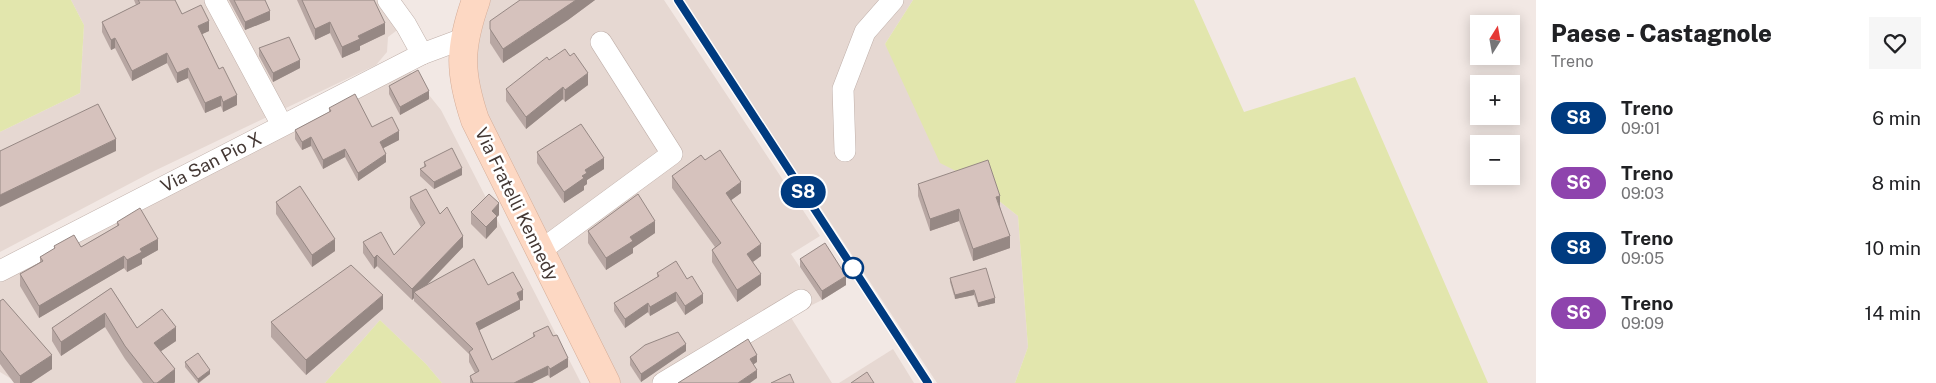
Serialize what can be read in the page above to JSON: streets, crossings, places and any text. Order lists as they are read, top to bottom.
{
  "streets": {
    "street": ["Via San Pio X", "Via Fratelli Kennedy"]
  },
  "crossings": [
    ["Via San Pio X", "Via Fratelli Kennedy"]
  ],
  "north": "top",
  "page": {
    "on_map": "S8",
    "heading": ["Paese - Castagnole", "Treno"],
    "map_buttons": ["+", "−"],
    "list": [
      {
        "mark": "S8",
        "name": "Treno",
        "note": "09:01",
        "value": "6 min"
      },
      {
        "mark": "S6",
        "name": "Treno",
        "note": "09:03",
        "value": "8 min"
      },
      {
        "mark": "S8",
        "name": "Treno",
        "note": "09:05",
        "value": "10 min"
      },
      {
        "mark": "S6",
        "name": "Treno",
        "note": "09:09",
        "value": "14 min"
      }
    ]
  }
}
